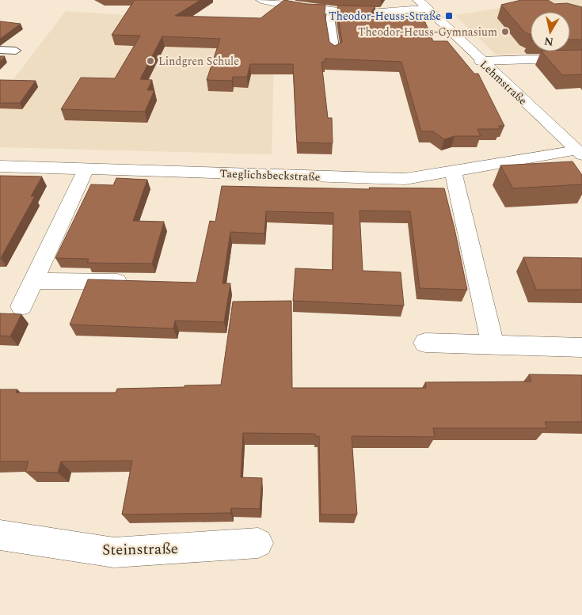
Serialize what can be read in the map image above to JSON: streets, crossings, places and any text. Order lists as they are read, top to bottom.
{
  "streets": {
    "street": ["Lehmstraße", "Taeglichsbeckstraße", "Steinstraße"]
  },
  "crossings": [
    ["Lehmstraße", "Taeglichsbeckstraße"]
  ],
  "places": {
    "transit": ["Theodor-Heuss-Straße"],
    "other": ["Theodor-Heuss-Gymnasium", "Lindgren Schule"]
  },
  "north": "bottom"
}
